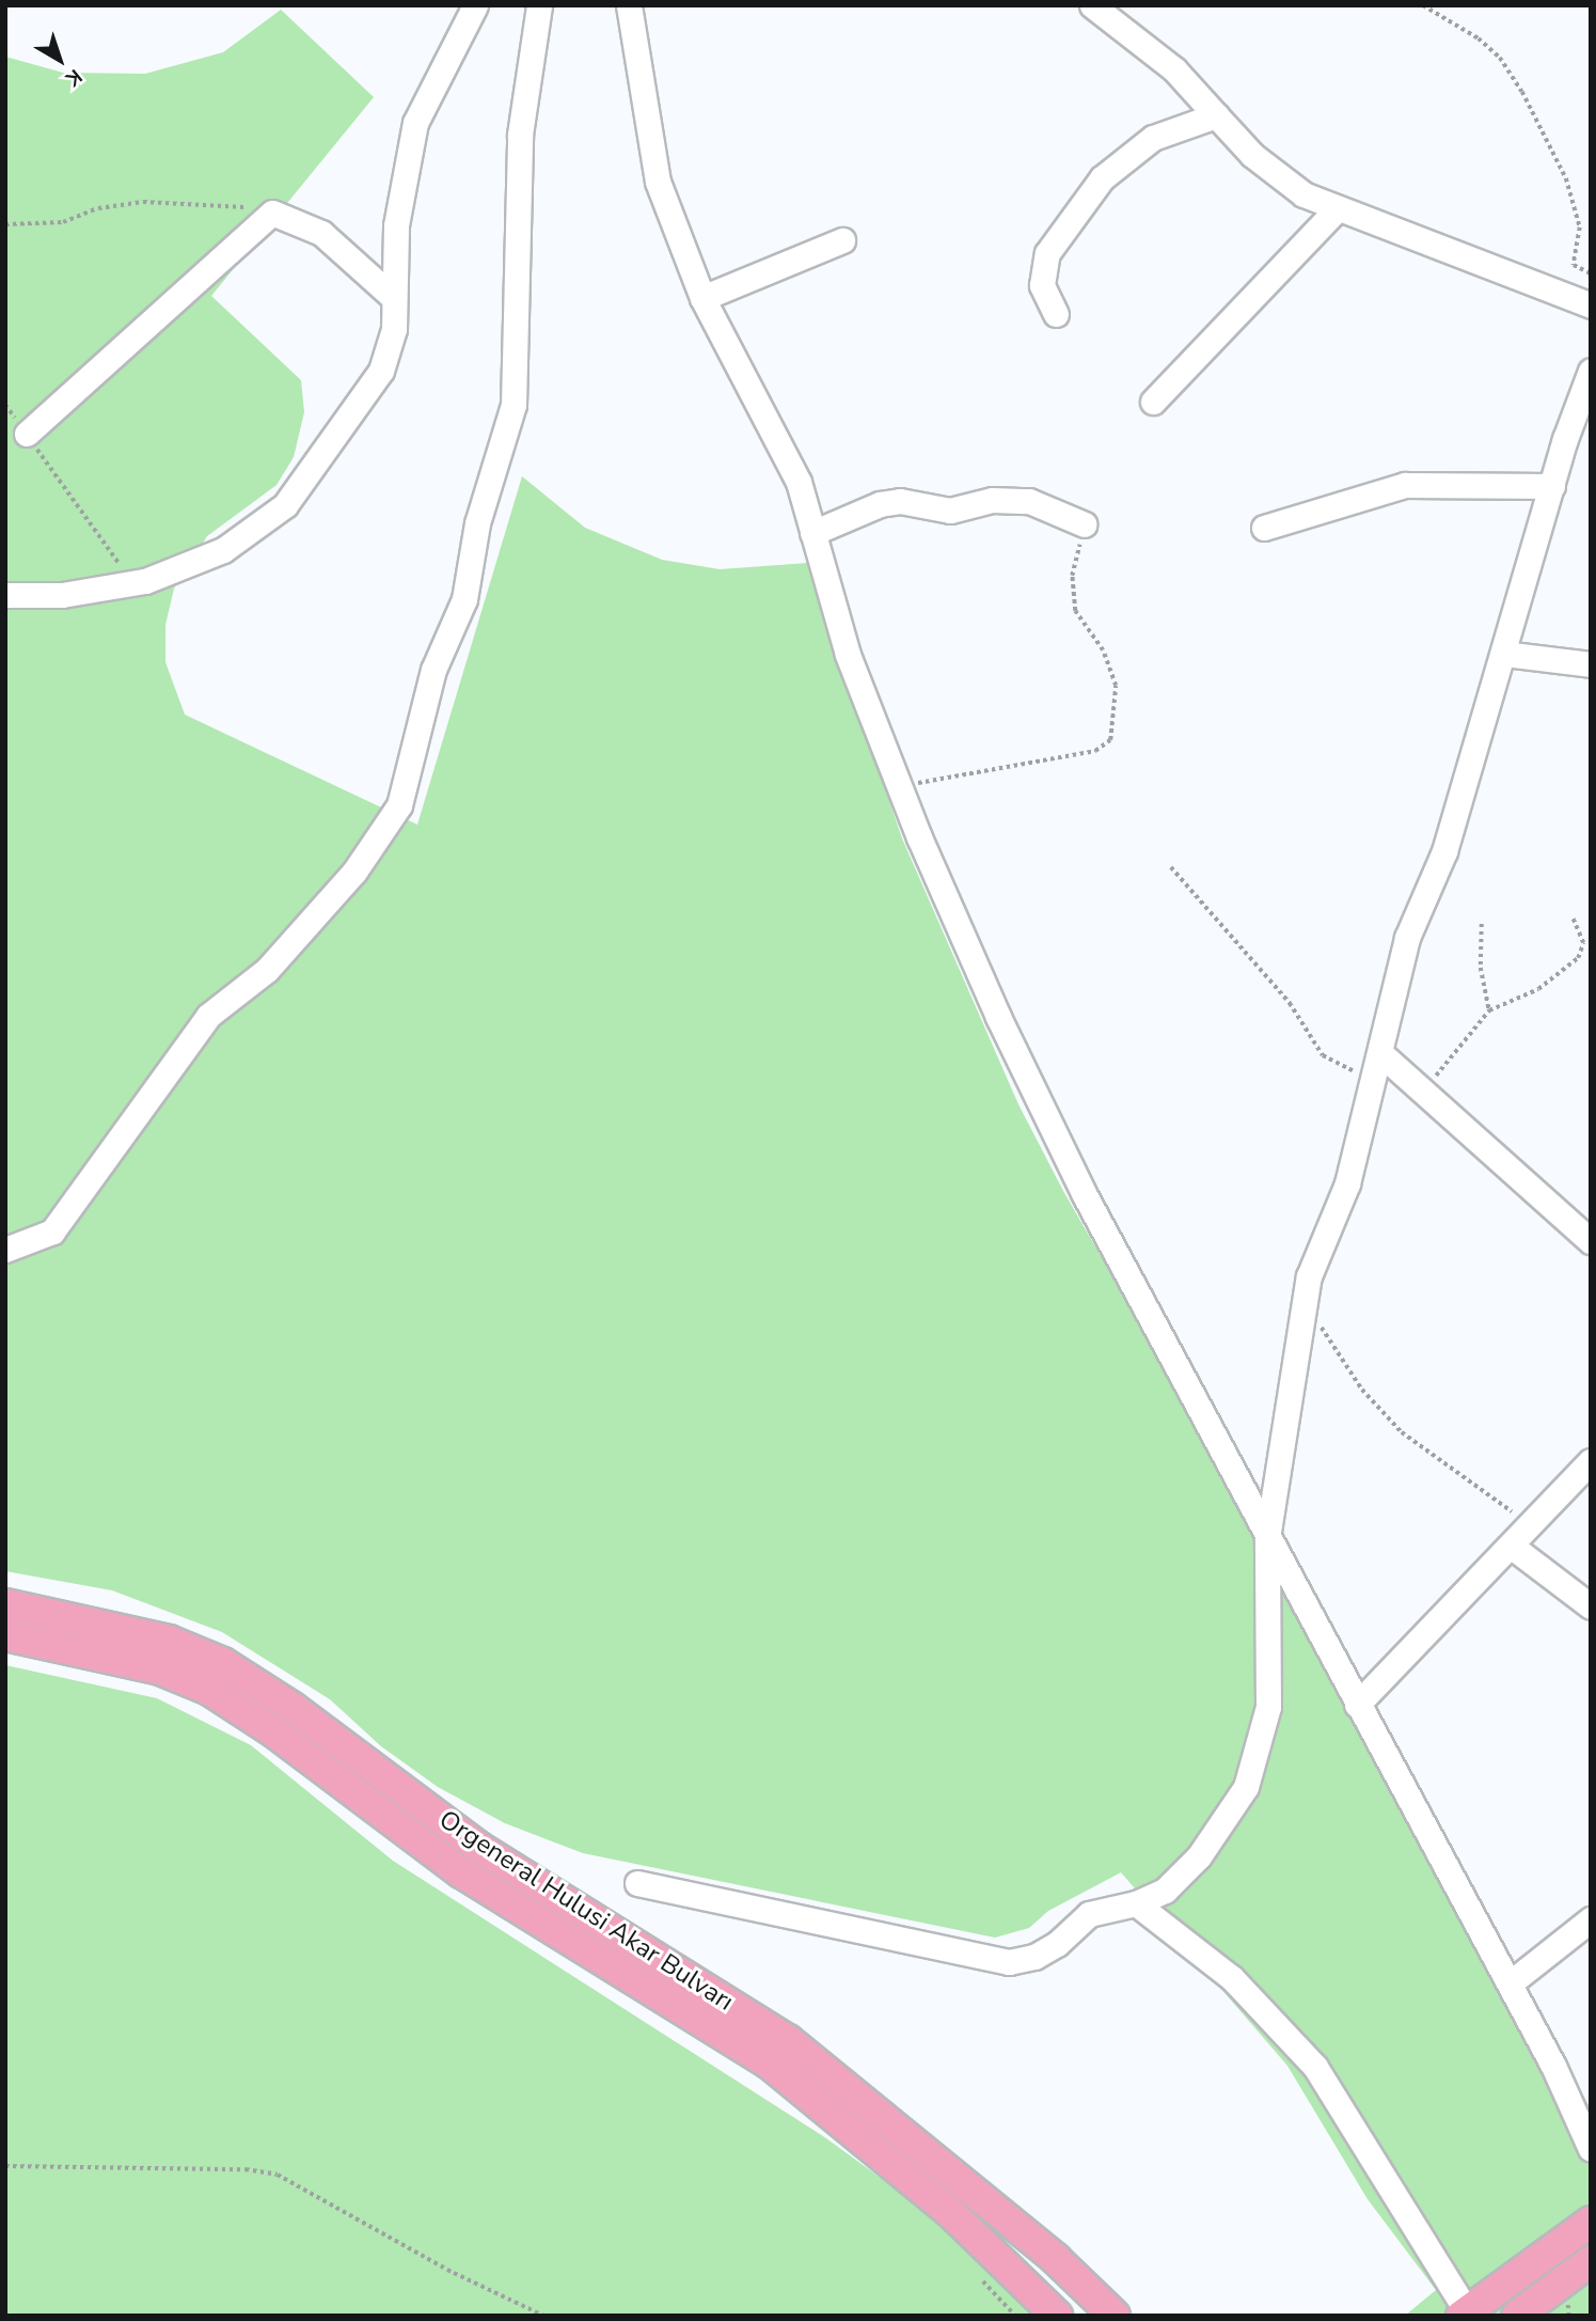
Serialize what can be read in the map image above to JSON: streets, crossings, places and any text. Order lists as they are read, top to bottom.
{
  "streets": {
    "main road": ["Orgeneral Hulusi Akar Bulvarı"]
  },
  "north": "bottom right"
}
